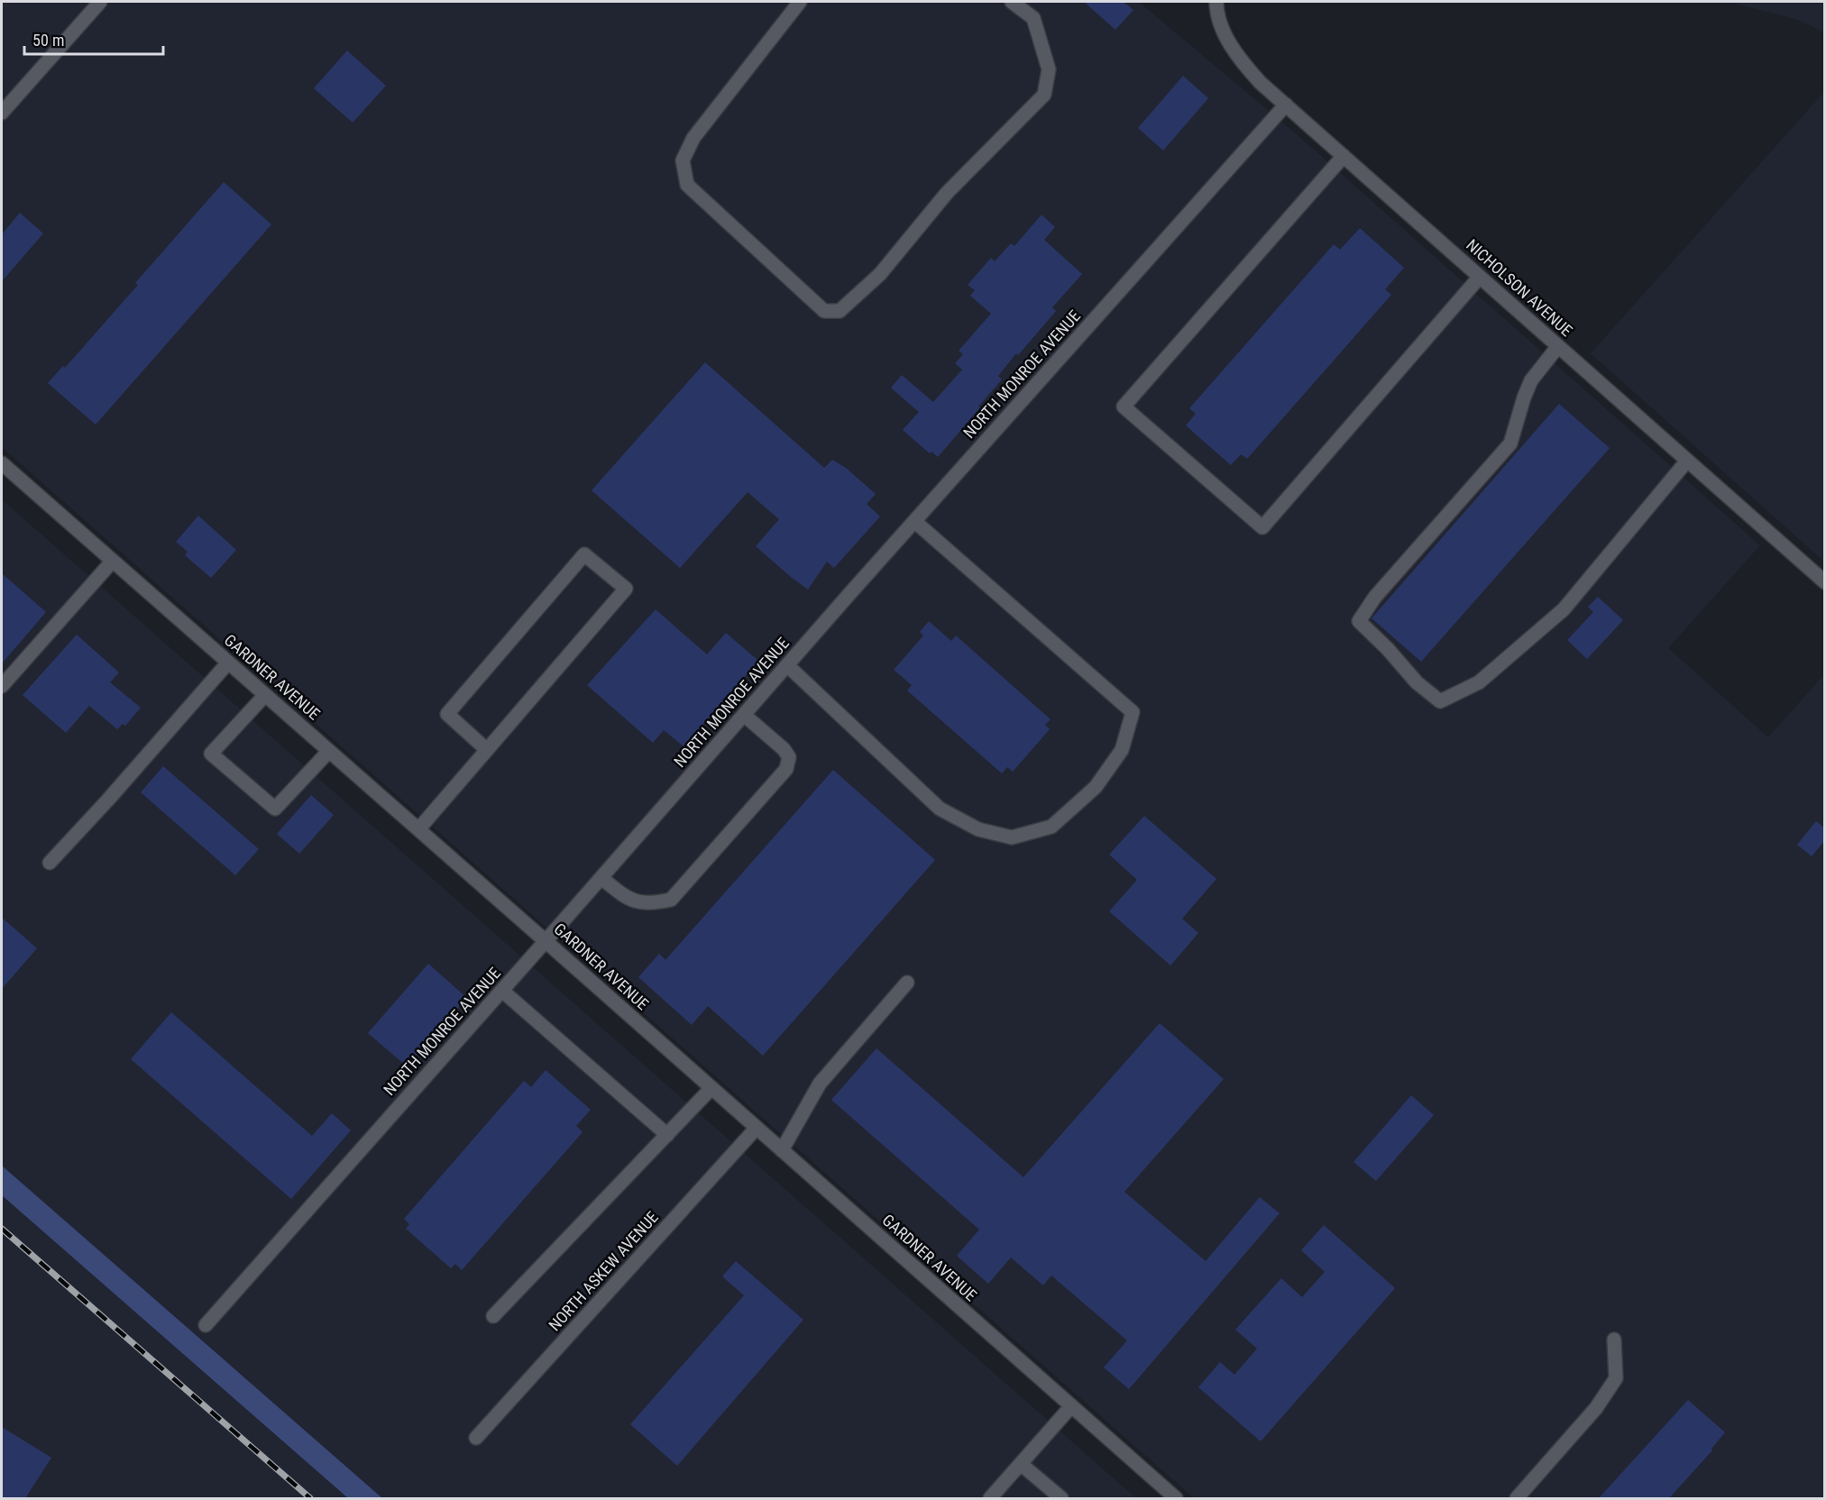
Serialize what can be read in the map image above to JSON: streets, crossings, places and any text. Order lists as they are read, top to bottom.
{
  "streets": {
    "street": [
      "NICHOLSON AVENUE",
      "NORTH MONROE AVENUE",
      "GARDNER AVENUE",
      "NORTH ASKEW AVENUE"
    ]
  },
  "crossings": [
    ["NICHOLSON AVENUE", "NORTH MONROE AVENUE"],
    ["NORTH MONROE AVENUE", "GARDNER AVENUE"],
    ["GARDNER AVENUE", "NORTH ASKEW AVENUE"]
  ],
  "scale_bar": "50 m"
}
